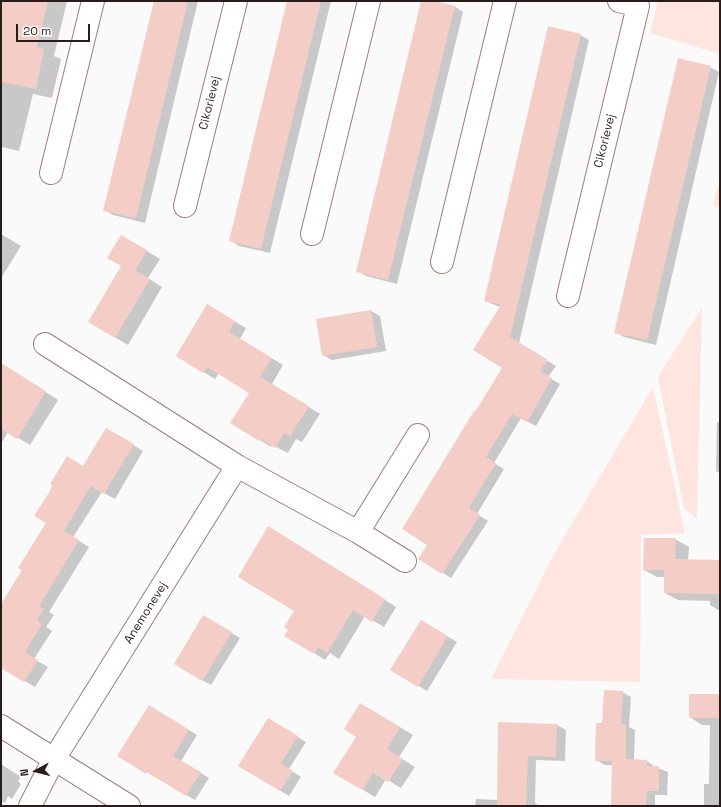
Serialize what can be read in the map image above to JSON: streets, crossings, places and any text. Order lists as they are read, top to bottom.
{
  "streets": {
    "street": ["Cikorievej", "Anemonevej"]
  },
  "scale_bar": "20 m",
  "north": "left"
}
